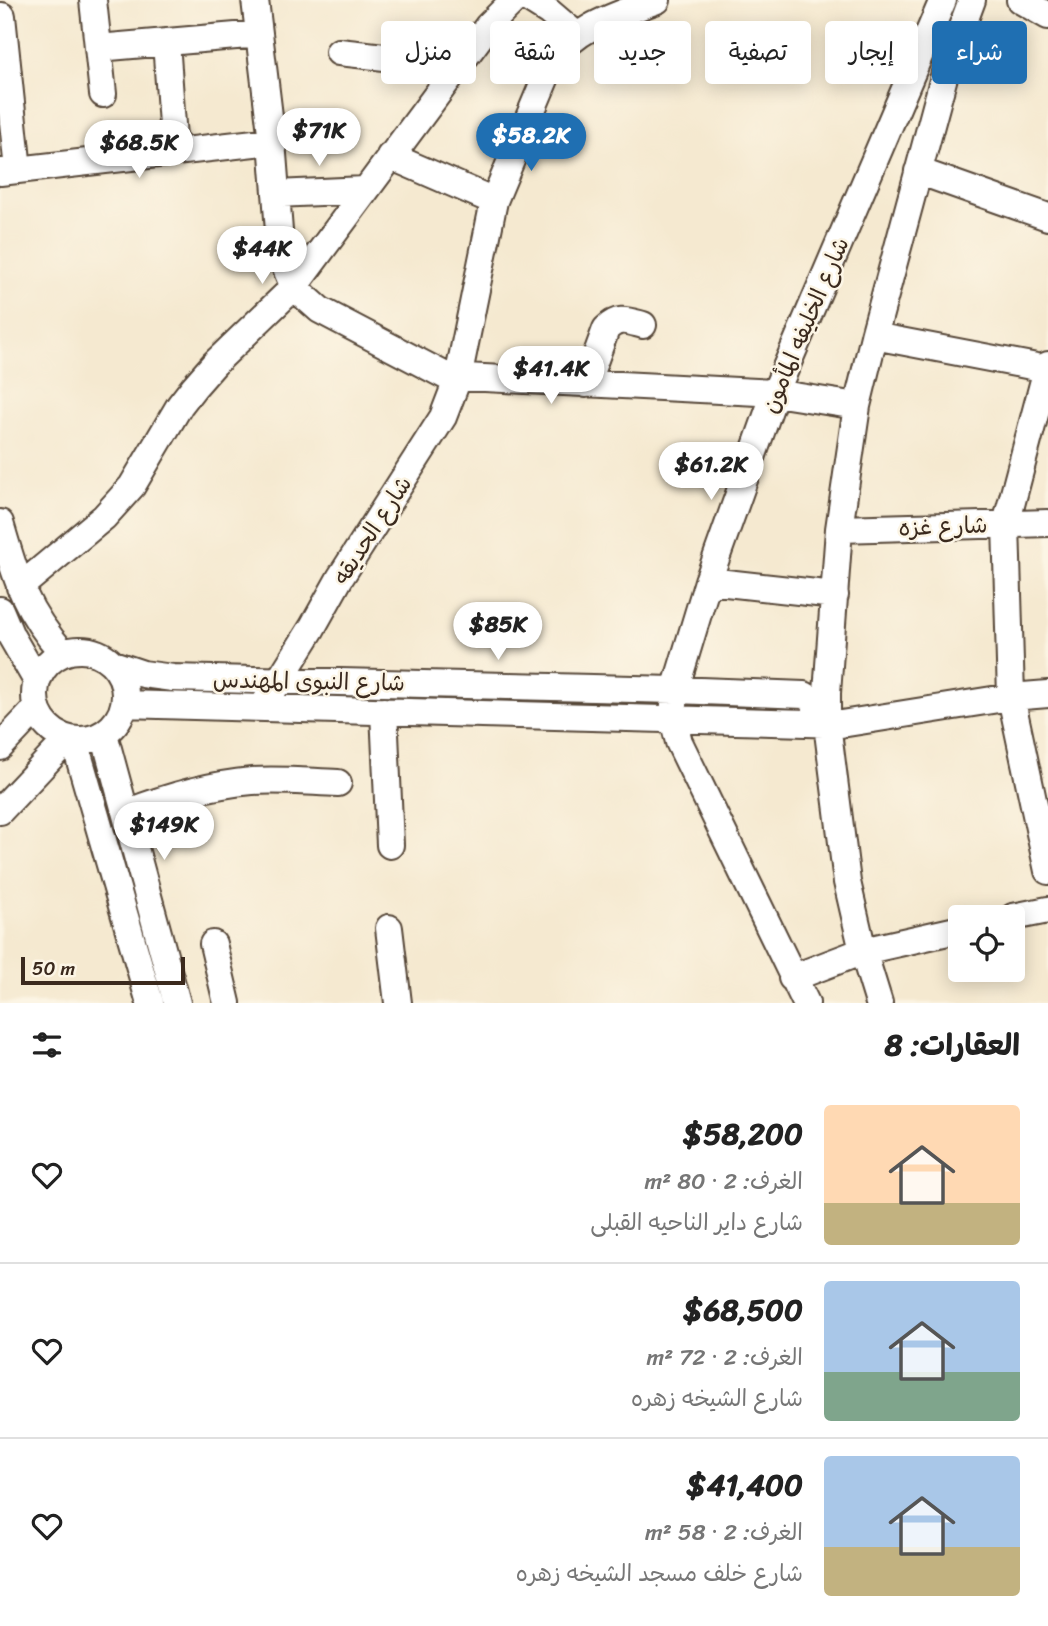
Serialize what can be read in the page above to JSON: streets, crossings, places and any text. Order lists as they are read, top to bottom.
{
  "streets": {
    "street": [
      "شارع الخليفه المأمون",
      "شارع غزه",
      "شارع الحديقه",
      "شارع النبوى المهندس"
    ]
  },
  "crossings": [
    ["شارع الخليفه المأمون", "شارع النبوى المهندس"],
    ["شارع الحديقه", "شارع النبوى المهندس"]
  ],
  "scale_bar": "50 m",
  "page": {
    "chip": [
      "شراء",
      "إيجار",
      "تصفية",
      "جديد",
      "شقة",
      "منزل"
    ],
    "price": [
      "$71K",
      "$58.2K",
      "$68.5K",
      "$44K",
      "$41.4K",
      "$61.2K",
      "$85K",
      "$149K"
    ],
    "scale": "50 m",
    "heading": "العقارات: 8",
    "list": [
      {
        "name": "$58,200",
        "note": "الغرف: 2 · 80 m² · شارع داير الناحيه القبلى"
      },
      {
        "name": "$68,500",
        "note": "الغرف: 2 · 72 m² · شارع الشيخه زهره"
      },
      {
        "name": "$41,400",
        "note": "الغرف: 2 · 58 m² · شارع خلف مسجد الشيخه زهره"
      }
    ]
  }
}
